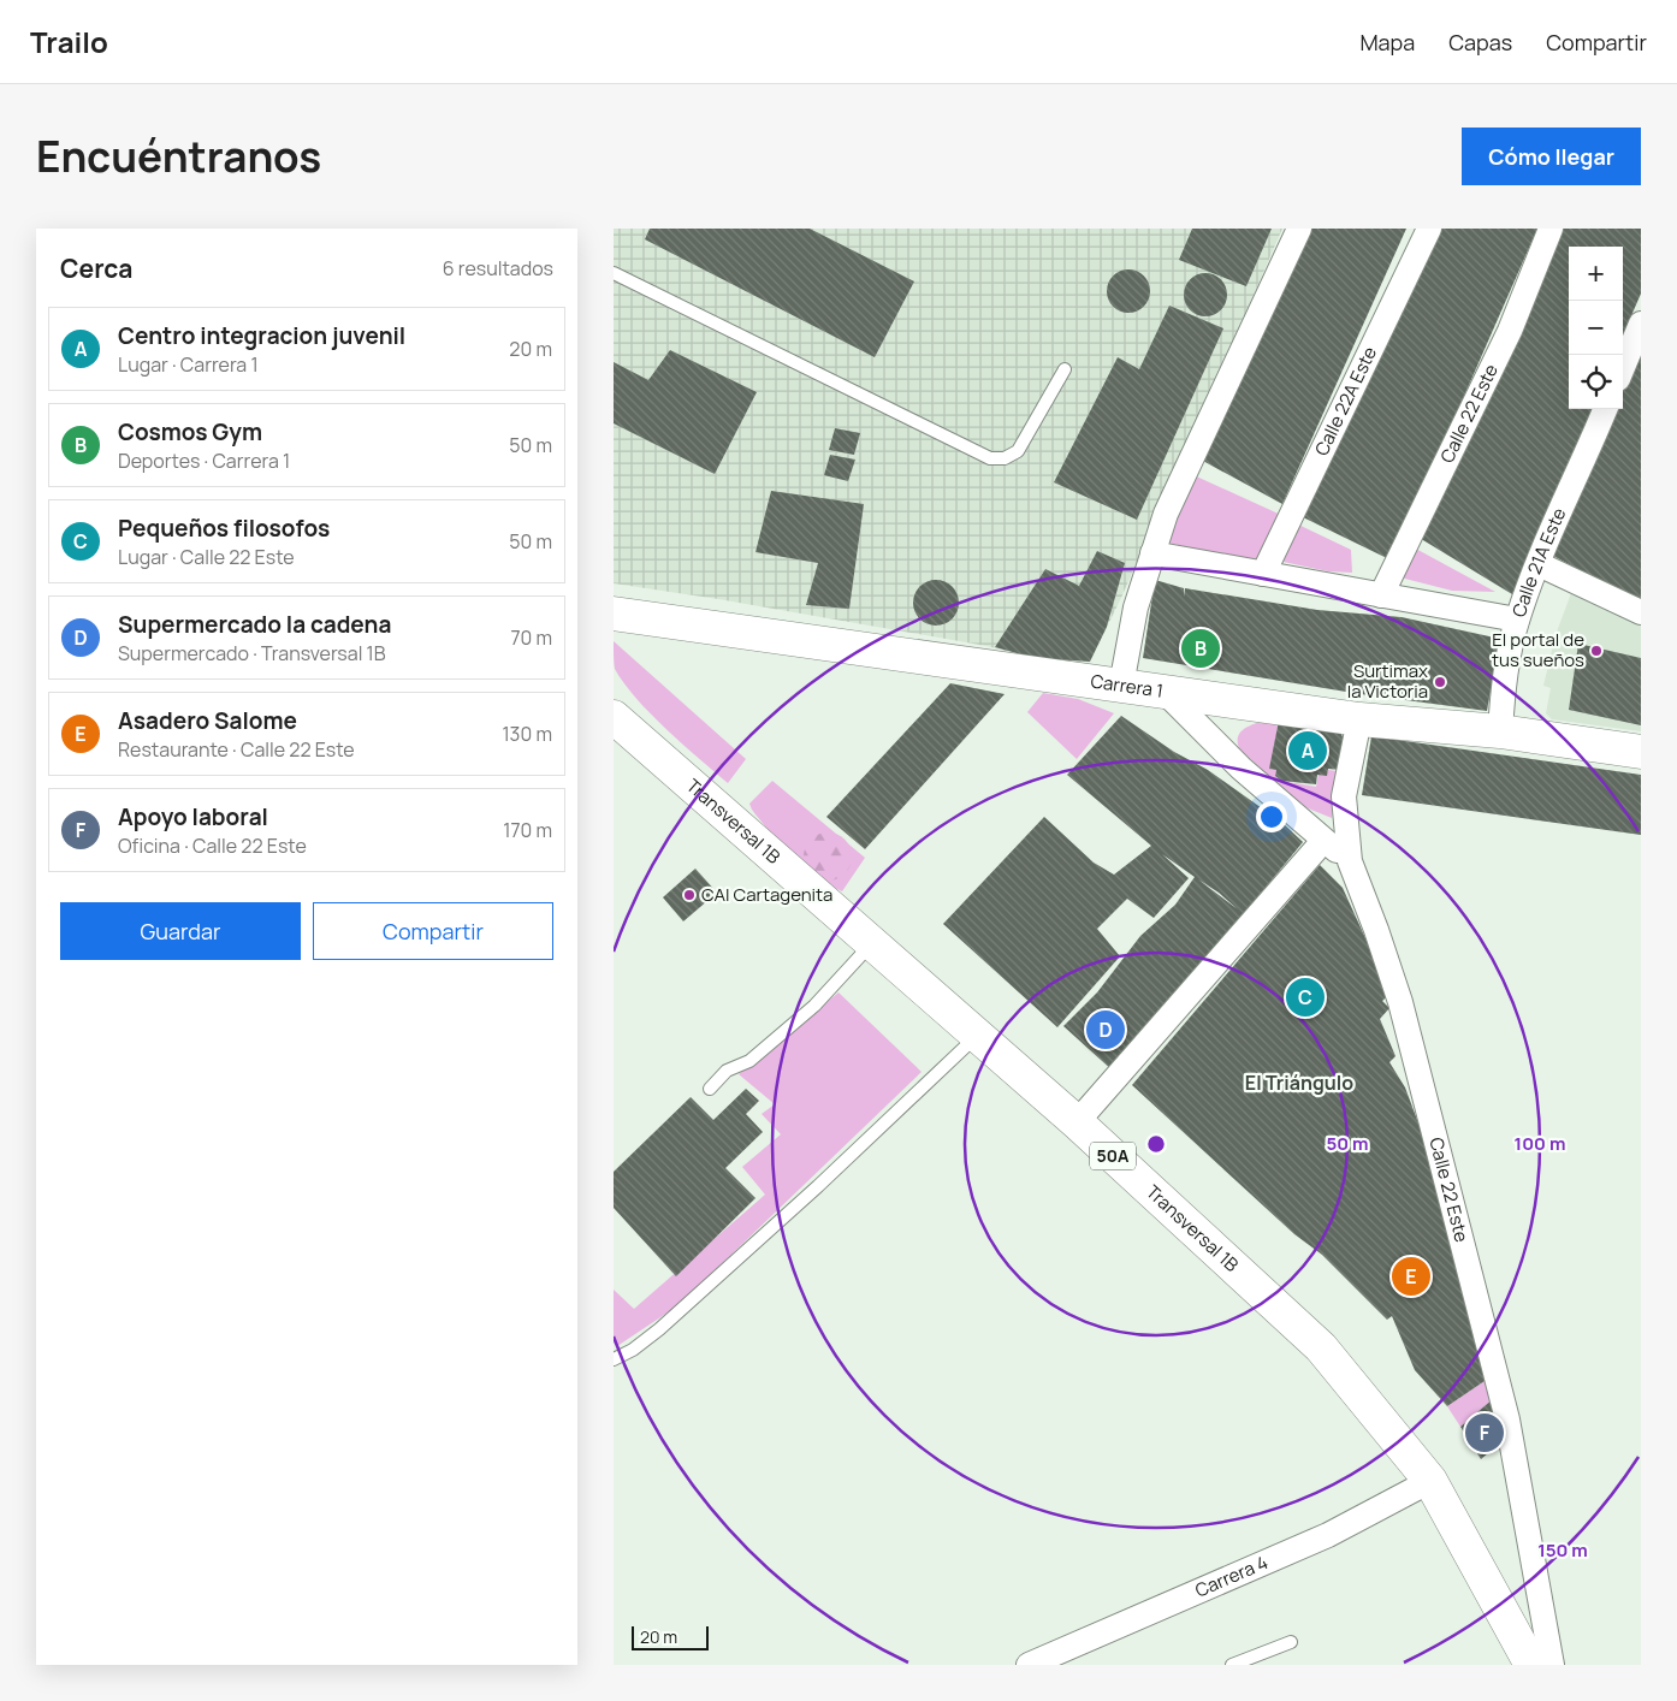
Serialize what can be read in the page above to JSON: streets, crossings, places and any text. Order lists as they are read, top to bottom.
{
  "streets": {
    "main road": ["Carrera 1", "Transversal 1B", "50A"],
    "street": [
      "Calle 22A Este",
      "Calle 22 Este",
      "Calle 21A Este",
      "Carrera 4"
    ]
  },
  "crossings": [
    ["Calle 22 Este", "Carrera 1"],
    ["Calle 21A Este", "Carrera 1"],
    ["Transversal 1B", "Carrera 4"]
  ],
  "districts": ["El Triángulo"],
  "places": ["El portal de tus sueños", "Surtimax la Victoria", "CAI Cartagenita"],
  "scale_bar": "20 m",
  "page": {
    "header": "Trailo",
    "nav": ["Mapa", "Capas", "Compartir"],
    "title": "Encuéntranos",
    "buttons": [
      "Cómo llegar",
      ["Guardar", "Compartir"]
    ],
    "heading": ["Cerca", "6 resultados"],
    "map_buttons": ["+", "−"],
    "list": [
      {
        "mark": "A",
        "name": "Centro integracion juvenil",
        "note": "Lugar · Carrera 1",
        "value": "20 m"
      },
      {
        "mark": "B",
        "name": "Cosmos Gym",
        "note": "Deportes · Carrera 1",
        "value": "50 m"
      },
      {
        "mark": "C",
        "name": "Pequeños filosofos",
        "note": "Lugar · Calle 22 Este",
        "value": "50 m"
      },
      {
        "mark": "D",
        "name": "Supermercado la cadena",
        "note": "Supermercado · Transversal 1B",
        "value": "70 m"
      },
      {
        "mark": "E",
        "name": "Asadero Salome",
        "note": "Restaurante · Calle 22 Este",
        "value": "130 m"
      },
      {
        "mark": "F",
        "name": "Apoyo laboral",
        "note": "Oficina · Calle 22 Este",
        "value": "170 m"
      }
    ],
    "pins": [
      "B",
      "A",
      "C",
      "D",
      "E",
      "F"
    ],
    "scale": "20 m"
  },
  "rings": ["50 m", "100 m", "150 m"]
}
